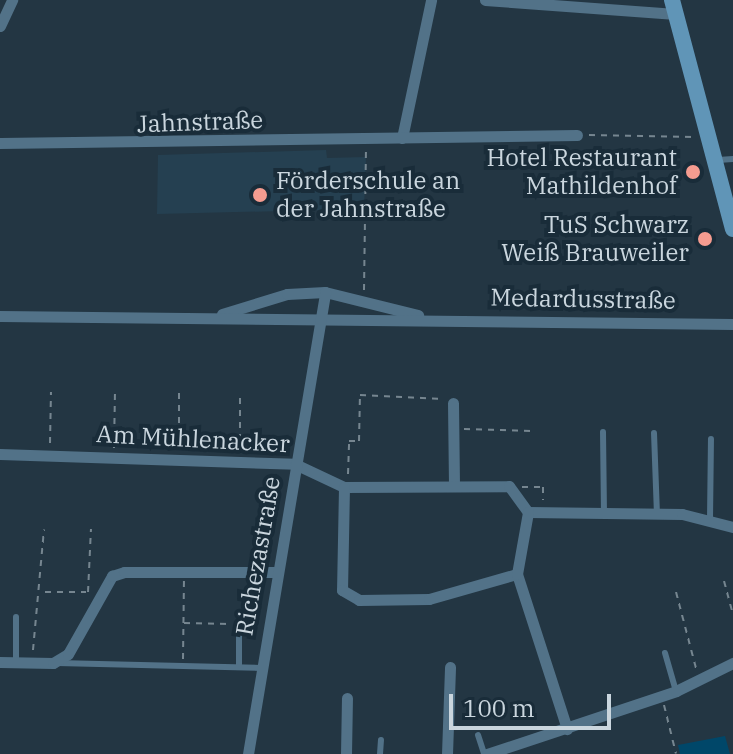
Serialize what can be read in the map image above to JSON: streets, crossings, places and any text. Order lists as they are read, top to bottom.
{
  "streets": {
    "street": [
      "Jahnstraße",
      "Medardusstraße",
      "Am Mühlenacker",
      "Richezastraße"
    ]
  },
  "crossings": [
    ["Medardusstraße", "Richezastraße"],
    ["Am Mühlenacker", "Richezastraße"]
  ],
  "places": ["Hotel Restaurant Mathildenhof", "Förderschule an der Jahnstraße", "TuS Schwarz Weiß Brauweiler"],
  "scale_bar": "100 m"
}
